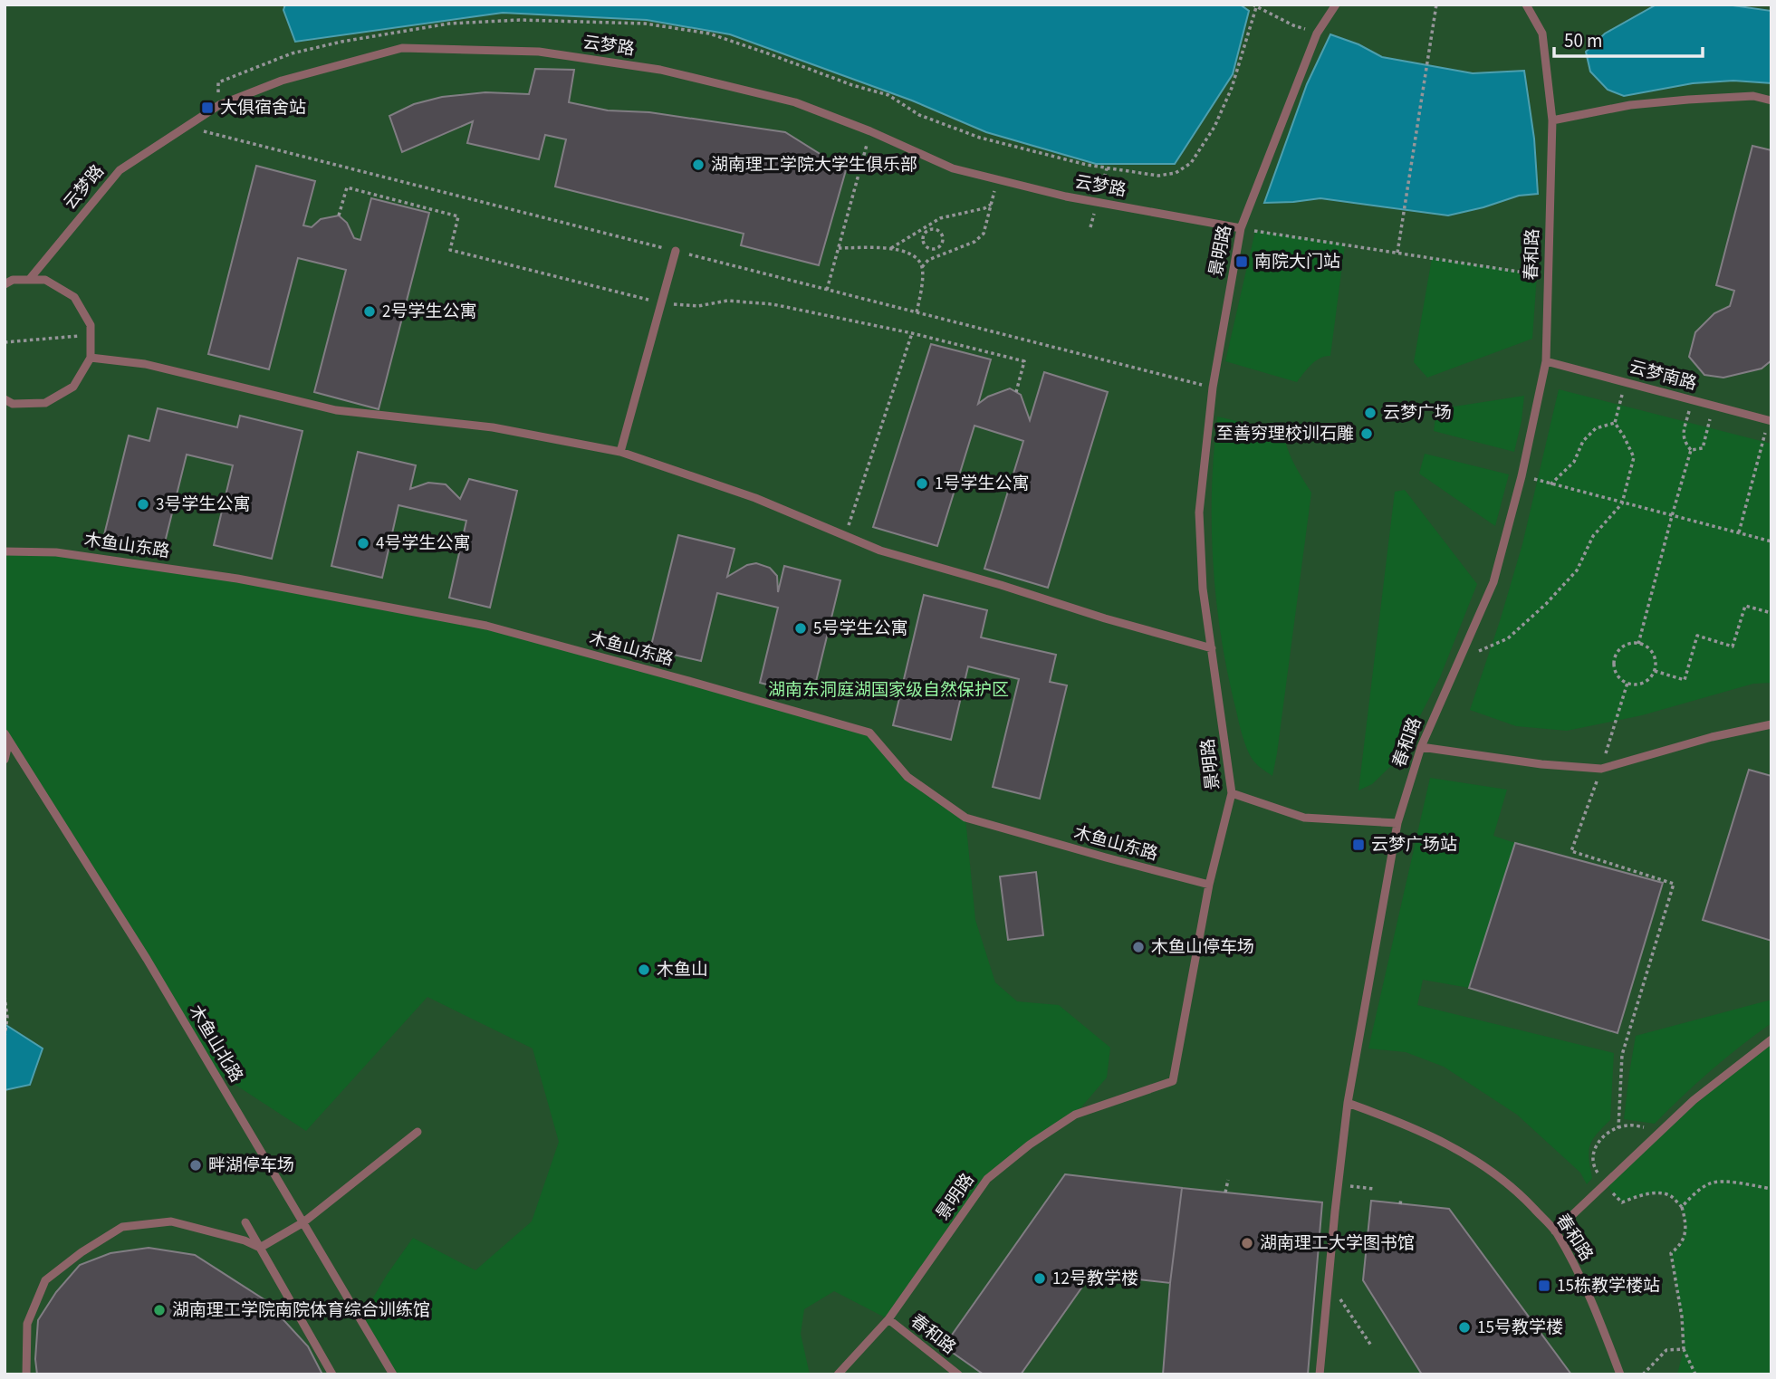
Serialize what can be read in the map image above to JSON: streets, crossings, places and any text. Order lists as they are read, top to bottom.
{
  "streets": {
    "lane": [
      "云梦路",
      "景明路",
      "春和路",
      "云梦南路",
      "木鱼山东路",
      "木鱼山北路"
    ]
  },
  "crossings": [
    ["云梦路", "景明路"],
    ["景明路", "春和路"],
    ["景明路", "木鱼山东路"],
    ["春和路", "云梦南路"]
  ],
  "parks": ["湖南东洞庭湖国家级自然保护区"],
  "places": {
    "transit": [
      "大俱宿舍站",
      "南院大门站",
      "云梦广场站",
      "15栋教学楼站"
    ],
    "other": [
      "湖南理工学院大学生俱乐部",
      "2号学生公寓",
      "云梦广场",
      "至善穷理校训石雕",
      "1号学生公寓",
      "3号学生公寓",
      "4号学生公寓",
      "5号学生公寓",
      "木鱼山停车场",
      "木鱼山",
      "畔湖停车场",
      "湖南理工大学图书馆",
      "12号教学楼",
      "湖南理工学院南院体育综合训练馆",
      "15号教学楼"
    ]
  },
  "scale_bar": "50 m"
}
